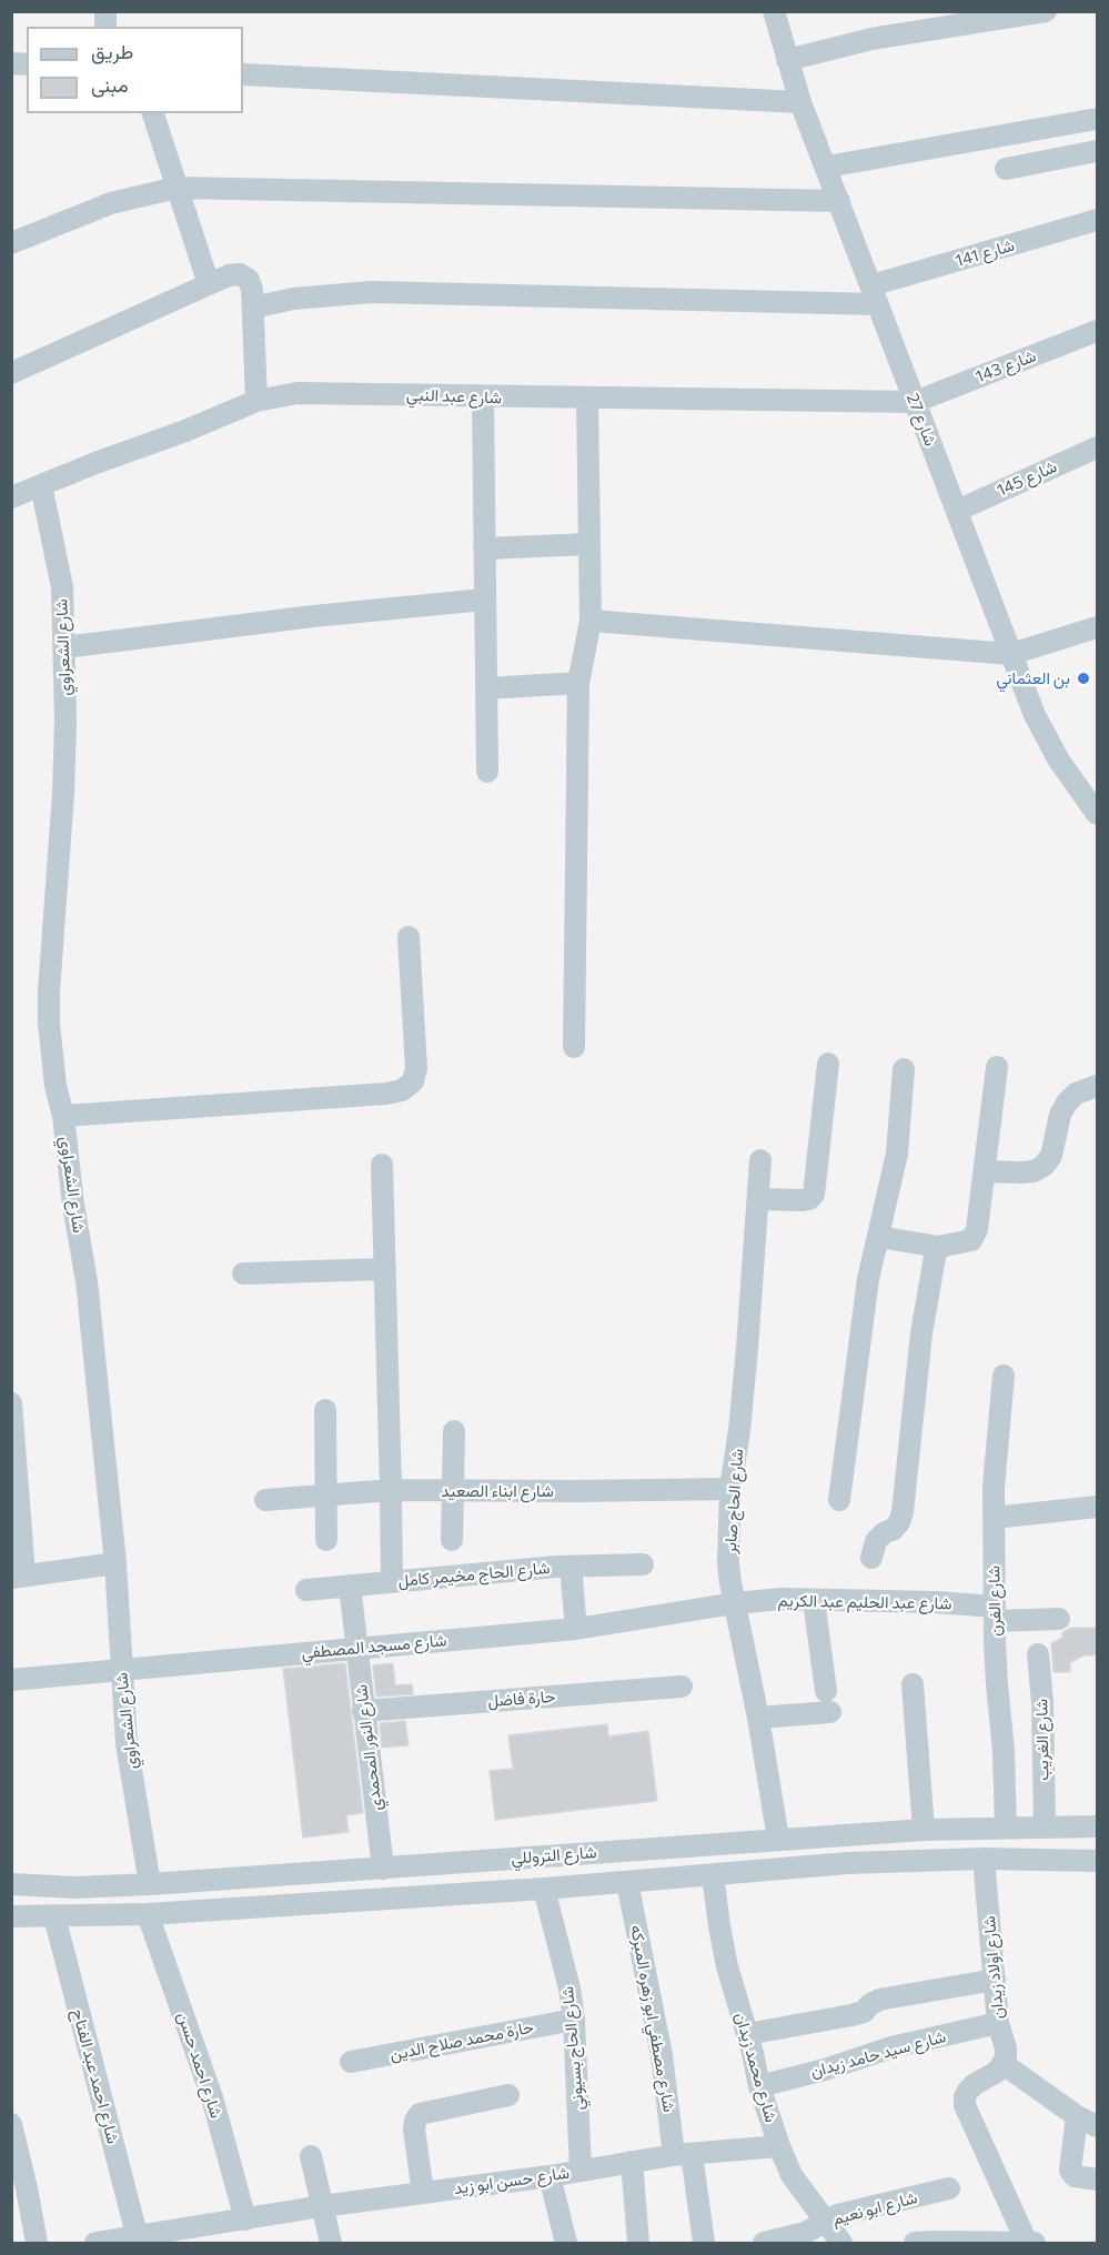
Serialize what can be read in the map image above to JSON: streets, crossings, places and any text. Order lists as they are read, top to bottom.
{
  "streets": {
    "street": [
      "شارع 141",
      "شارع 143",
      "شارع عبد النبي",
      "شارع 27",
      "شارع 145",
      "شارع الشعراوي",
      "شارع ابناء الصعيد",
      "شارع الحاج صابر",
      "شارع الحاج مخيمر كامل",
      "شارع الفرن",
      "شارع عبد الحليم عبد الكريم",
      "شارع مسجد المصطفي",
      "حارة فاضل",
      "شارع الغريب",
      "شارع النور المحمدي",
      "شارع التروللي",
      "شارع اولاد زيدان",
      "شارع مصطفي ابو زهره المبركه",
      "حارة محمد صلاح الدين",
      "شارع الحاج بسيوني",
      "شارع سيد حامد زيدان",
      "شارع احمد حسن",
      "شارع محمد زيدان",
      "شارع احمد عبد الفتاح",
      "شارع حسن ابو زيد",
      "شارع ابو نعيم"
    ]
  },
  "crossings": [
    ["شارع 141", "شارع 27"],
    ["شارع 143", "شارع عبد النبي"],
    ["شارع 143", "شارع 27"],
    ["شارع عبد النبي", "شارع 27"],
    ["شارع عبد النبي", "شارع الشعراوي"],
    ["شارع 27", "شارع 145"],
    ["شارع الشعراوي", "شارع مسجد المصطفي"],
    ["شارع الشعراوي", "شارع التروللي"],
    ["شارع ابناء الصعيد", "شارع الحاج صابر"],
    ["شارع الحاج صابر", "شارع عبد الحليم عبد الكريم"],
    ["شارع الحاج صابر", "شارع مسجد المصطفي"],
    ["شارع الحاج صابر", "شارع التروللي"],
    ["شارع الحاج مخيمر كامل", "شارع النور المحمدي"],
    ["شارع الفرن", "شارع عبد الحليم عبد الكريم"],
    ["شارع الفرن", "شارع التروللي"],
    ["شارع عبد الحليم عبد الكريم", "شارع مسجد المصطفي"],
    ["شارع مسجد المصطفي", "شارع النور المحمدي"],
    ["حارة فاضل", "شارع النور المحمدي"],
    ["شارع الغريب", "شارع التروللي"],
    ["شارع النور المحمدي", "شارع التروللي"],
    ["شارع التروللي", "شارع اولاد زيدان"],
    ["شارع التروللي", "شارع مصطفي ابو زهره المبركه"],
    ["شارع التروللي", "شارع الحاج بسيوني"],
    ["شارع التروللي", "شارع احمد حسن"],
    ["شارع التروللي", "شارع محمد زيدان"],
    ["شارع التروللي", "شارع احمد عبد الفتاح"],
    ["شارع اولاد زيدان", "شارع سيد حامد زيدان"],
    ["شارع مصطفي ابو زهره المبركه", "شارع حسن ابو زيد"],
    ["حارة محمد صلاح الدين", "شارع الحاج بسيوني"],
    ["شارع الحاج بسيوني", "شارع حسن ابو زيد"],
    ["شارع سيد حامد زيدان", "شارع محمد زيدان"],
    ["شارع احمد حسن", "شارع حسن ابو زيد"],
    ["شارع محمد زيدان", "شارع حسن ابو زيد"],
    ["شارع محمد زيدان", "شارع ابو نعيم"],
    ["شارع احمد عبد الفتاح", "شارع حسن ابو زيد"]
  ],
  "places": ["بن العثماني"],
  "legend": ["طريق", "مبنى"]
}
